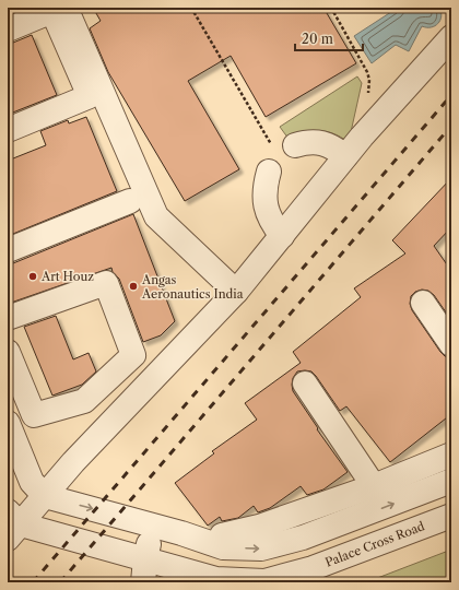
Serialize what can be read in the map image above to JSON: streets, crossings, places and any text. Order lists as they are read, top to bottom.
{
  "streets": {
    "street": ["Palace Cross Road"]
  },
  "places": ["Art Houz", "Angas Aeronautics India"],
  "scale_bar": "20 m"
}
